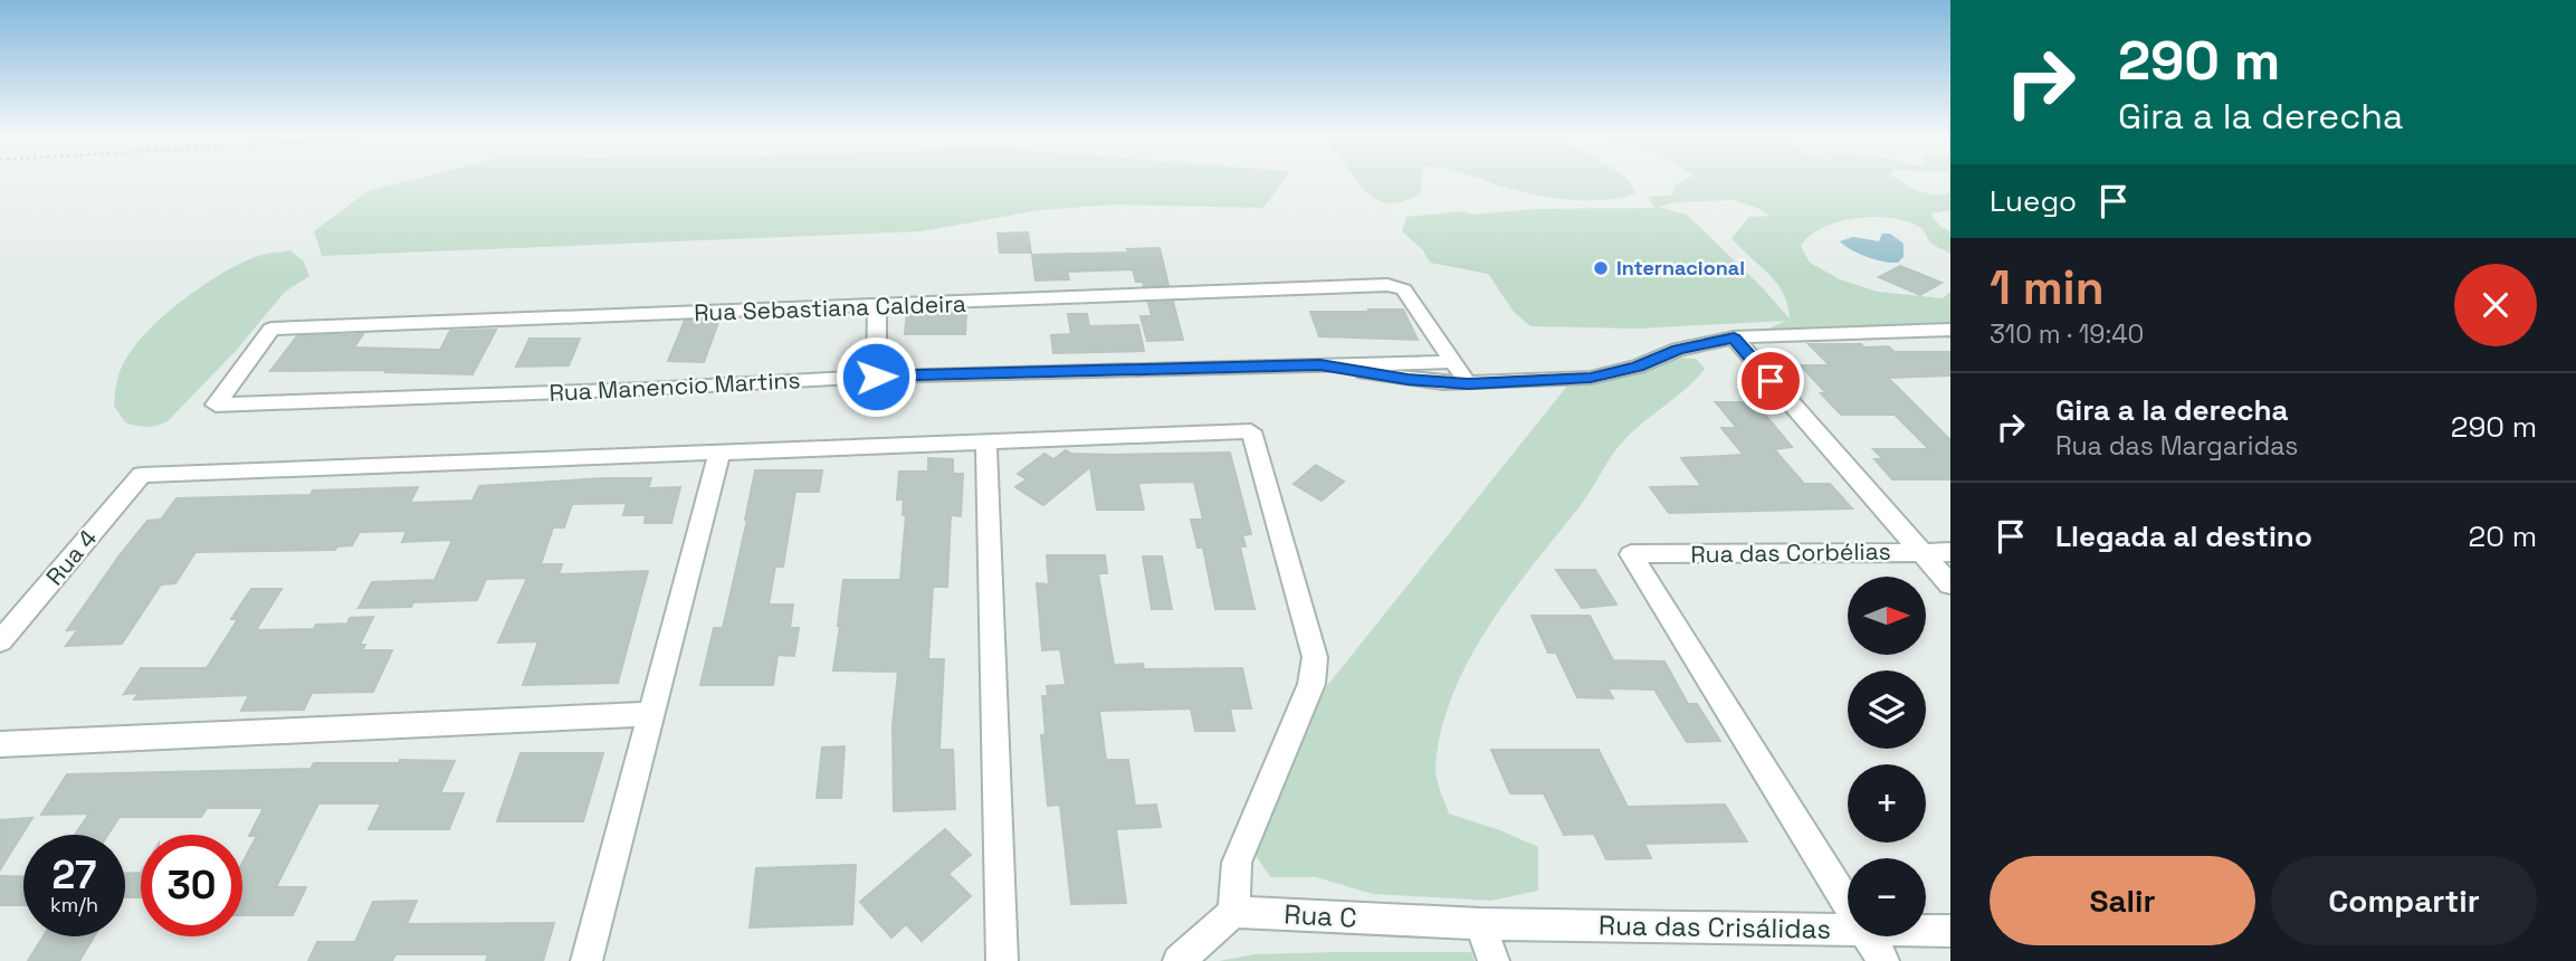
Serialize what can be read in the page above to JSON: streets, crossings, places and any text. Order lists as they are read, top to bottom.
{
  "streets": {
    "street": [
      "Rua Sebastiana Caldeira",
      "Rua Manencio Martins",
      "Rua das Corbélias",
      "Rua 4",
      "Rua C",
      "Rua das Crisálidas"
    ]
  },
  "crossings": [
    ["Rua Sebastiana Caldeira", "Rua Manencio Martins"],
    ["Rua C", "Rua das Crisálidas"]
  ],
  "places": ["Internacional"],
  "north": "right",
  "page": {
    "turn": ["290 m", "Gira a la derecha"],
    "then": "Luego",
    "heading": ["1 min", "310 m · 19:40"],
    "list": [
      {
        "name": "Gira a la derecha",
        "note": "Rua das Margaridas",
        "value": "290 m"
      },
      {
        "name": "Llegada al destino",
        "value": "20 m"
      }
    ],
    "map_buttons": ["+", "−"],
    "speed": "27 km/h",
    "limit": "30",
    "buttons": ["Salir", "Compartir"]
  }
}
